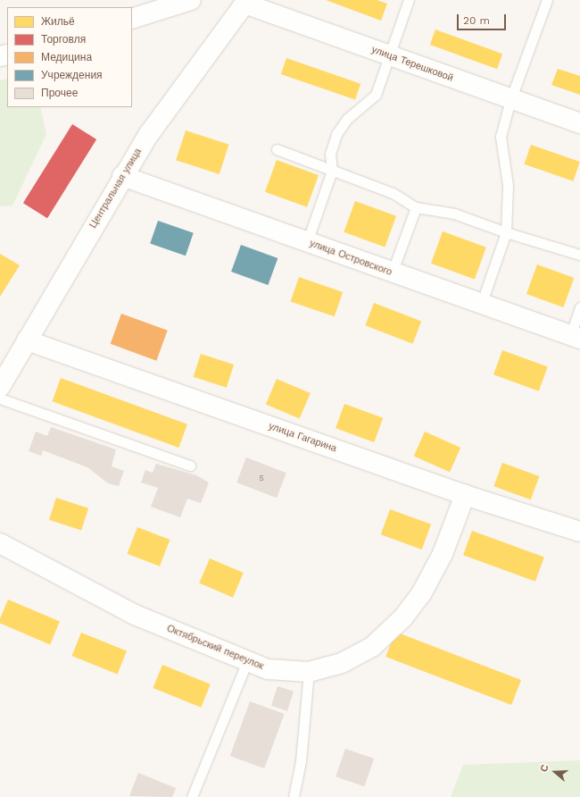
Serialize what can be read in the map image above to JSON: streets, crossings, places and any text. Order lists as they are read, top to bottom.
{
  "streets": {
    "street": [
      "улица Терешковой",
      "Центральная улица",
      "улица Островского",
      "улица Гагарина",
      "Октябрьский переулок"
    ]
  },
  "crossings": [
    ["улица Терешковой", "Центральная улица"],
    ["Центральная улица", "улица Островского"],
    ["Центральная улица", "улица Гагарина"],
    ["улица Гагарина", "Октябрьский переулок"]
  ],
  "house_numbers": ["5"],
  "legend": [
    "Жильё",
    "Торговля",
    "Медицина",
    "Учреждения",
    "Прочее"
  ],
  "scale_bar": "20 m",
  "north": "left"
}
